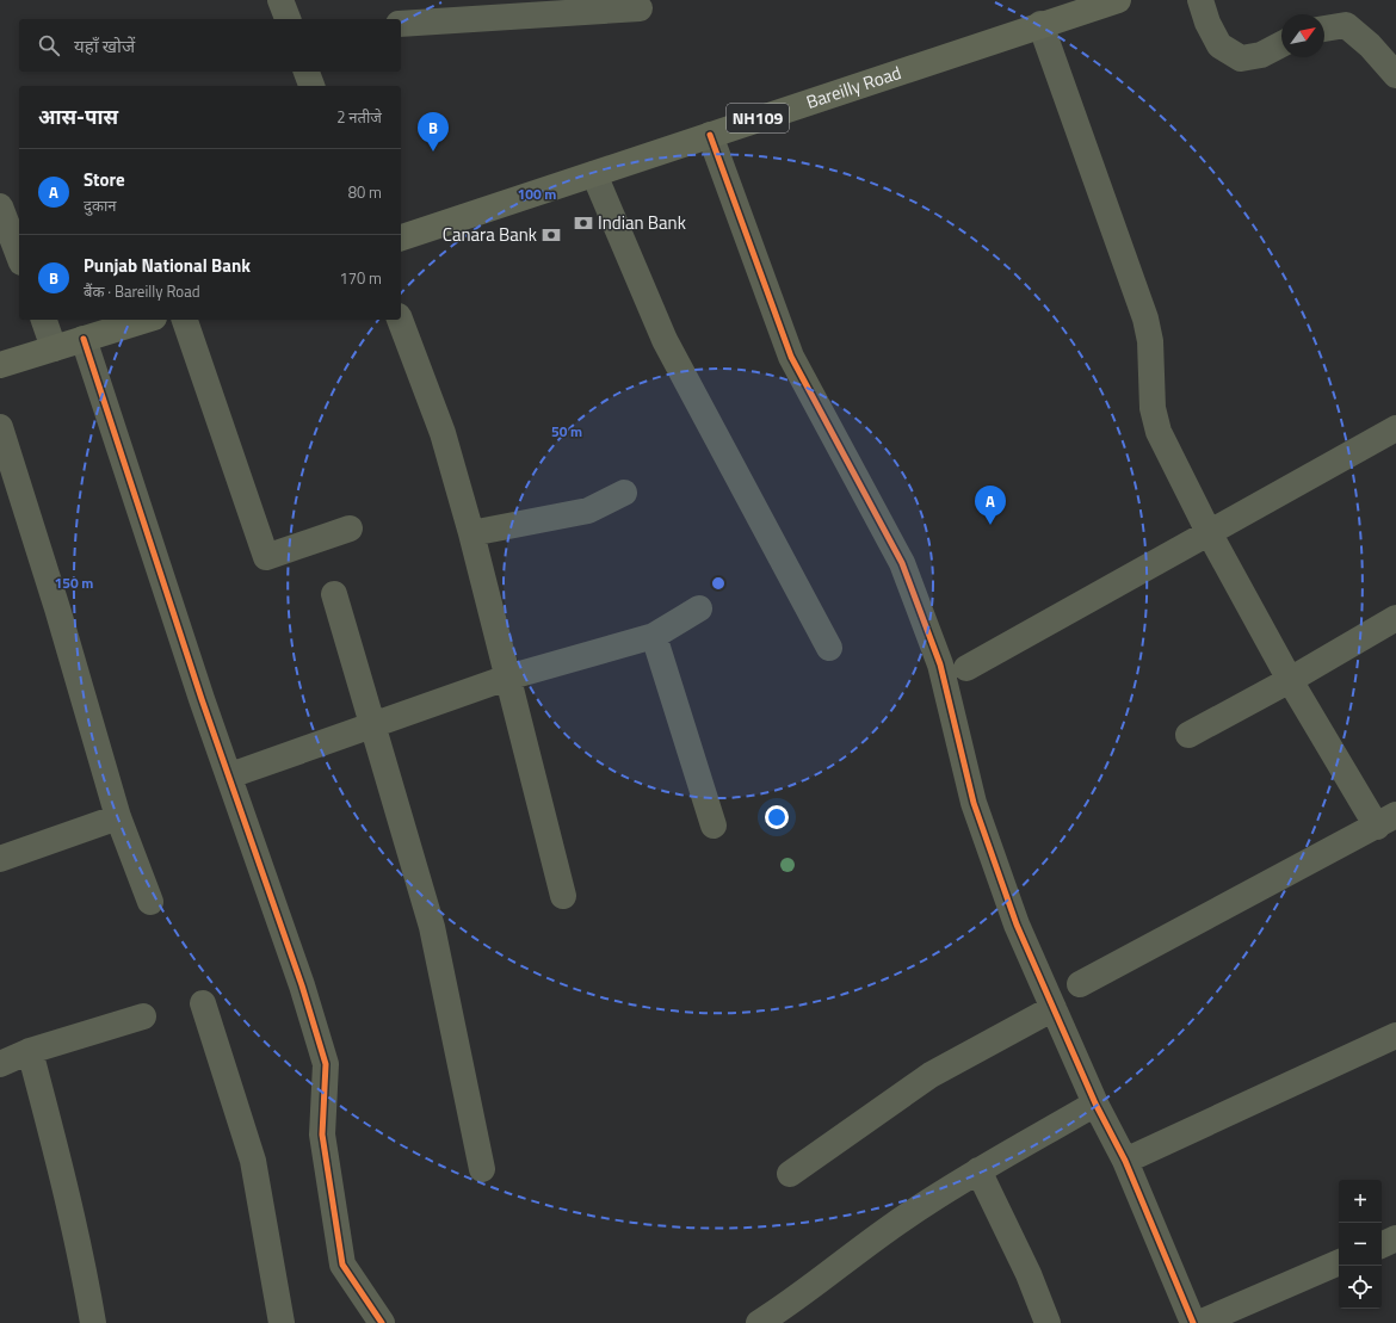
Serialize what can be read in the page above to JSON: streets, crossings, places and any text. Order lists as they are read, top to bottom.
{
  "streets": {
    "highway": ["Bareilly Road", "NH109"]
  },
  "places": {
    "bank": ["Indian Bank", "Canara Bank"]
  },
  "north": "top right",
  "page": {
    "search": "यहाँ खोजें",
    "heading": ["आस-पास", "2 नतीजे"],
    "pins": ["B", "A"],
    "list": [
      {
        "mark": "A",
        "name": "Store",
        "note": "दुकान",
        "value": "80 m"
      },
      {
        "mark": "B",
        "name": "Punjab National Bank",
        "note": "बैंक · Bareilly Road",
        "value": "170 m"
      }
    ],
    "map_buttons": ["+", "−"]
  },
  "rings": ["100 m", "50 m", "150 m"]
}
